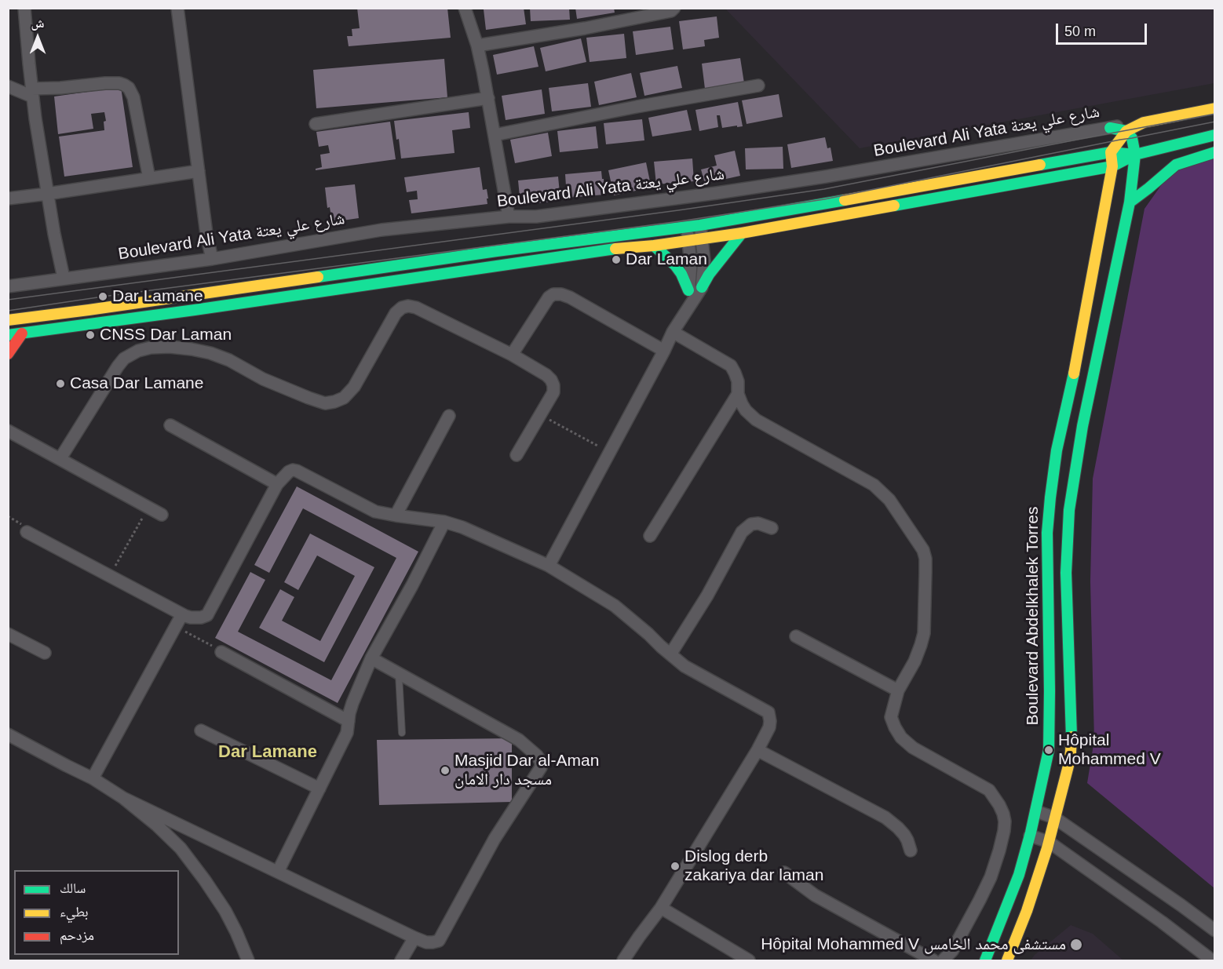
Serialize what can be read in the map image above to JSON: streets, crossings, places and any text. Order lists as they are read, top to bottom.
{
  "streets": {
    "main road": ["Boulevard Ali Yata شارع علي يعتة", "Boulevard Abdelkhalek Torres"]
  },
  "districts": ["Dar Lamane"],
  "places": [
    "Dar Laman",
    "Dar Lamane",
    "CNSS Dar Laman",
    "Casa Dar Lamane",
    "Hôpital Mohammed V",
    "Masjid Dar al-Aman مسجد دار الامان",
    "Dislog derb zakariya dar laman",
    "Hôpital Mohammed V مستشفى محمد الخامس"
  ],
  "legend": ["سالك", "بطيء", "مزدحم"],
  "scale_bar": "50 m",
  "north": "top"
}
